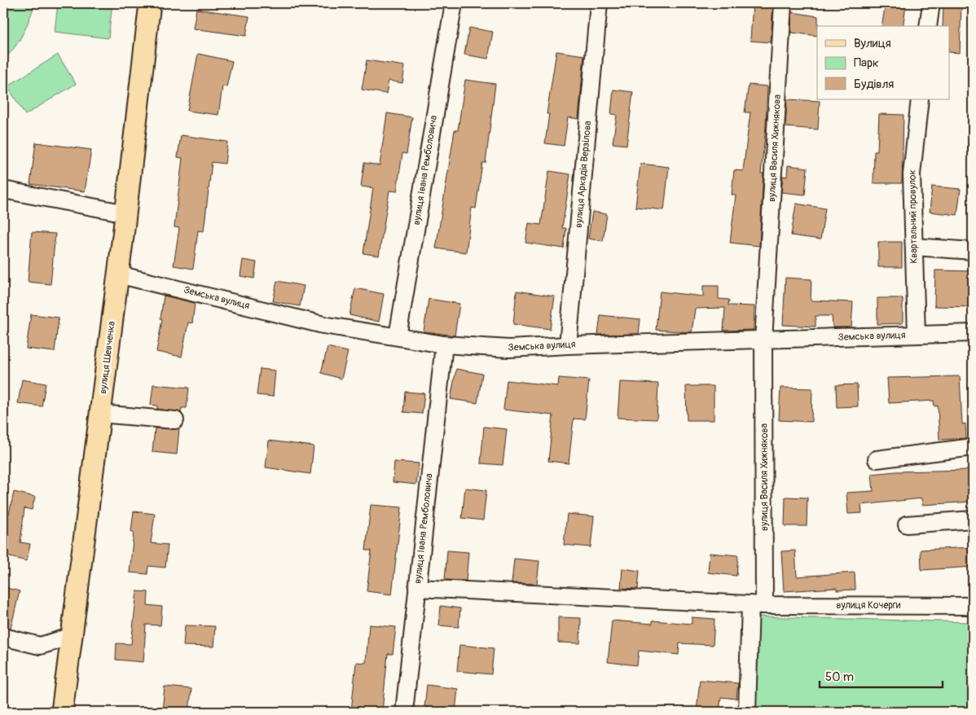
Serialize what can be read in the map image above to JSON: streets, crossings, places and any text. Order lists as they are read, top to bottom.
{
  "streets": {
    "main road": ["вулиця Шевченка"],
    "street": [
      "вулиця Василя Хижнякова",
      "вулиця Івана Ремболовича",
      "вулиця Аркадія Верзілова",
      "Квартальний провулок",
      "Земська вулиця",
      "вулиця Кочерги"
    ]
  },
  "crossings": [
    ["вулиця Василя Хижнякова", "Земська вулиця"],
    ["вулиця Василя Хижнякова", "вулиця Кочерги"],
    ["вулиця Івана Ремболовича", "Земська вулиця"],
    ["вулиця Аркадія Верзілова", "Земська вулиця"],
    ["Квартальний провулок", "Земська вулиця"],
    ["Земська вулиця", "вулиця Шевченка"]
  ],
  "legend": ["Вулиця", "Парк", "Будівля"],
  "scale_bar": "50 m"
}
